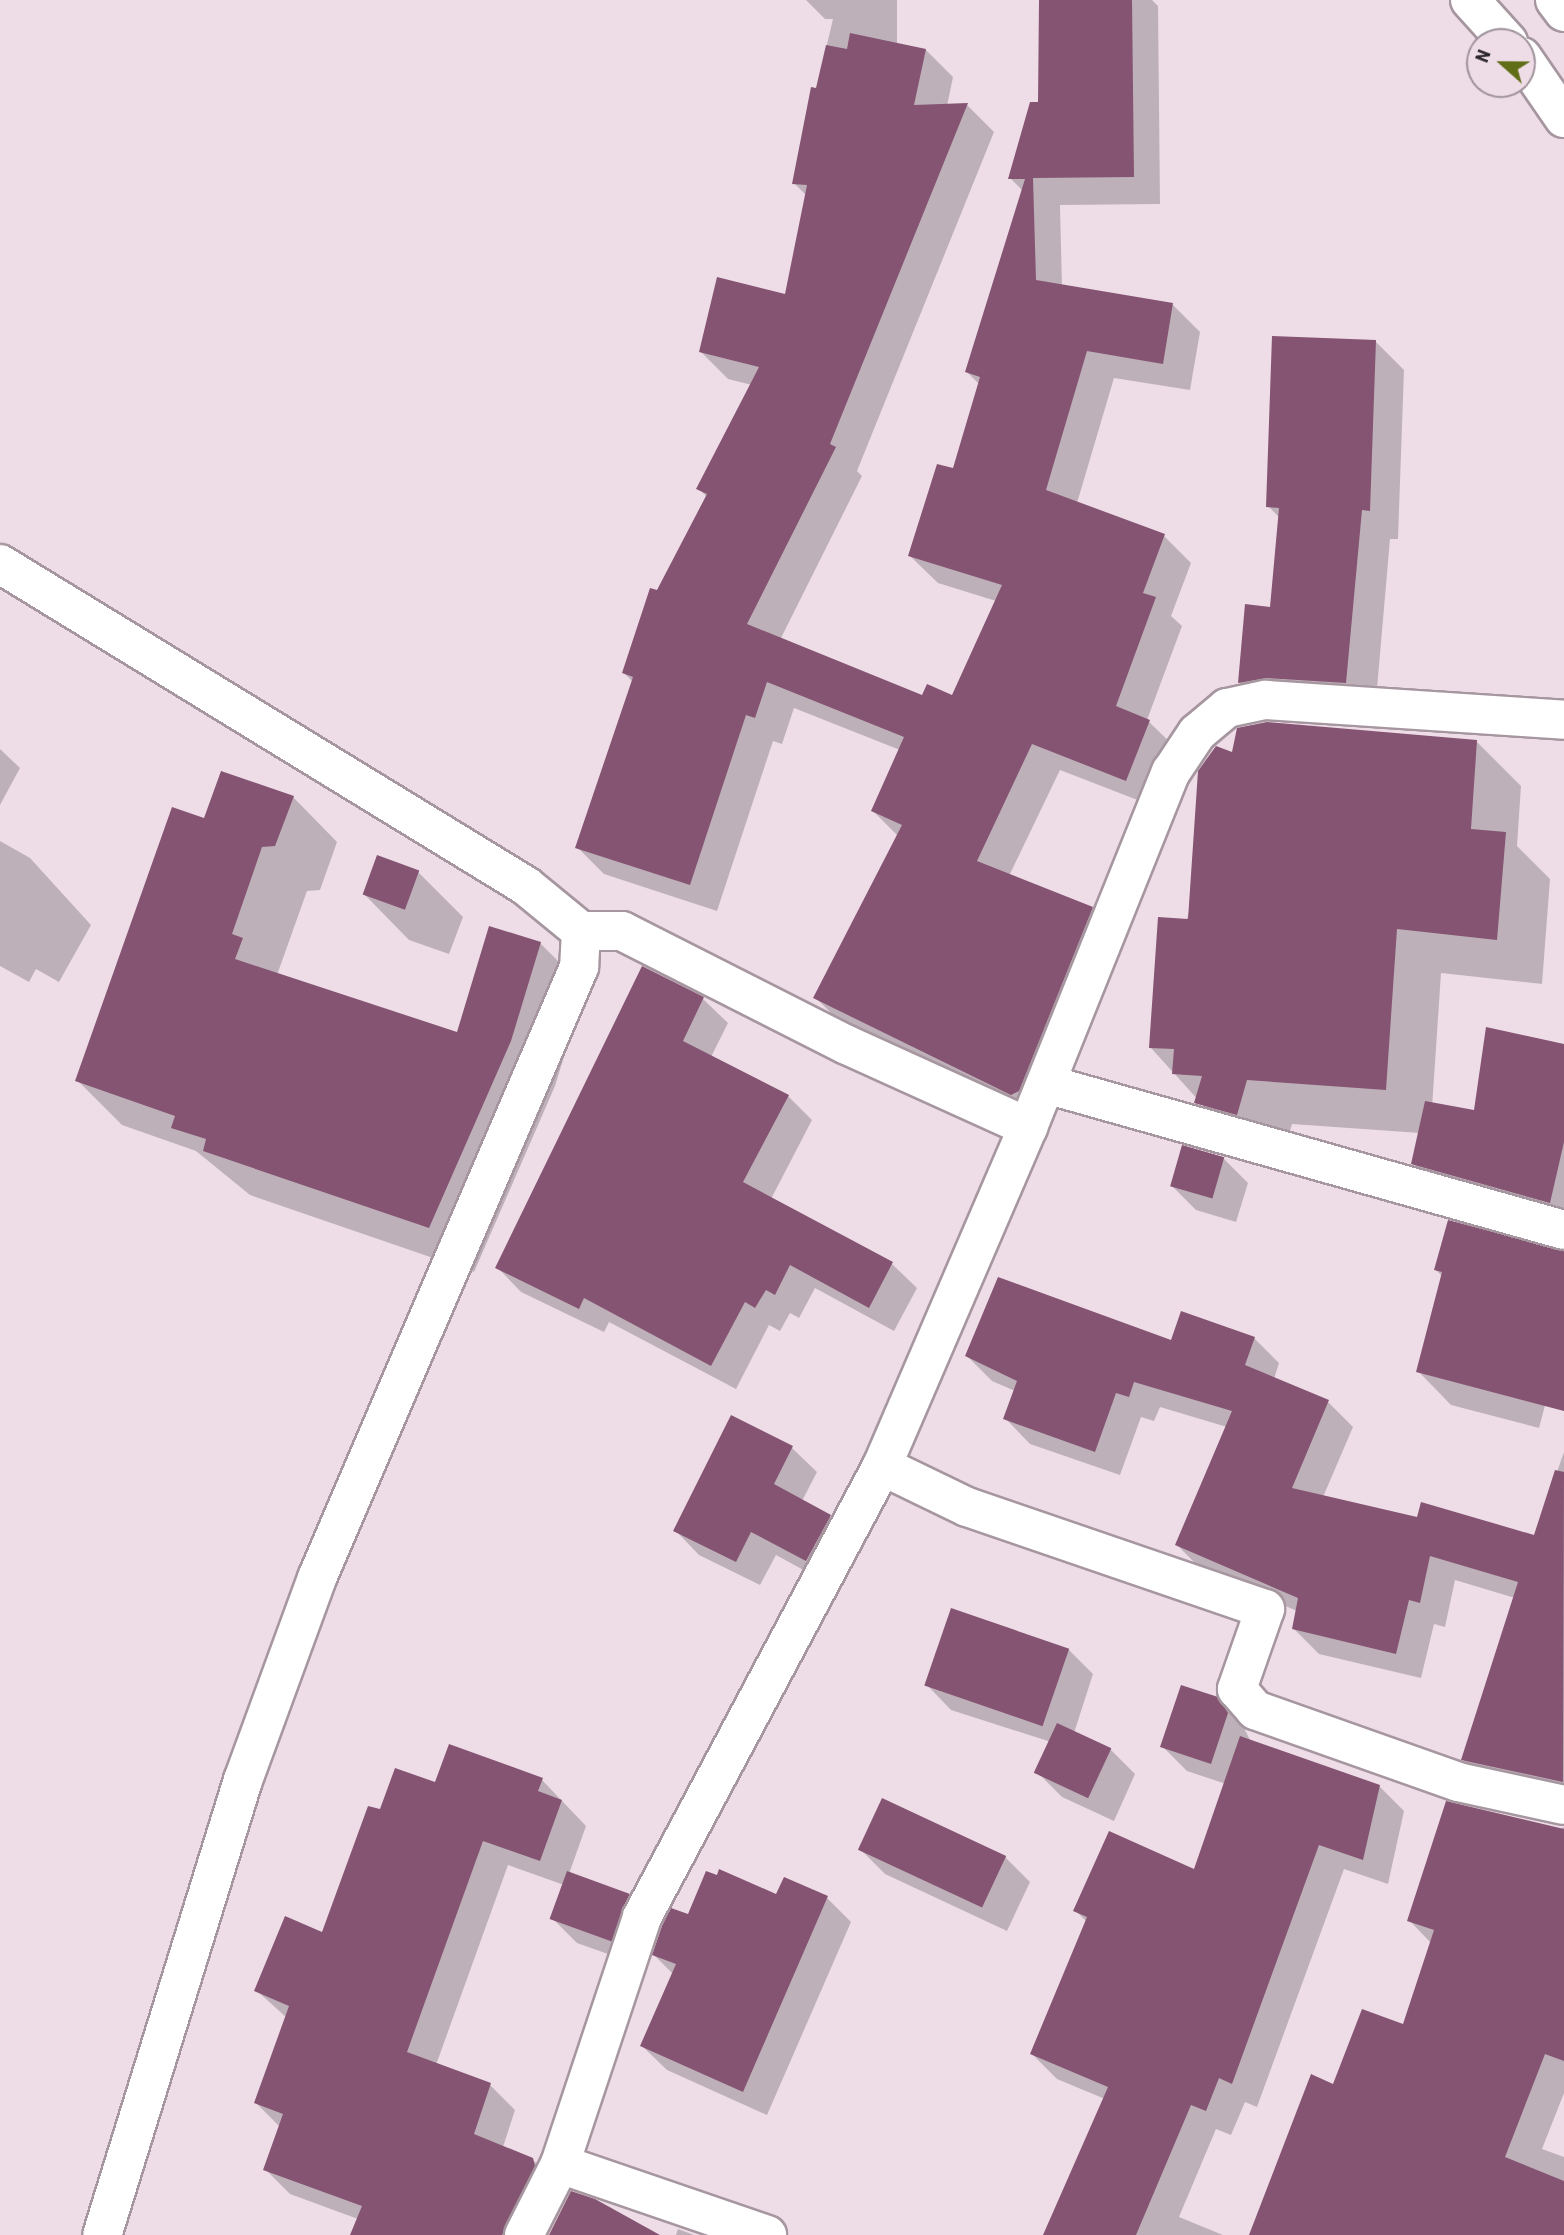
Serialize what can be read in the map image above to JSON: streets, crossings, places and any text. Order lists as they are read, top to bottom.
{
  "north": "left"
}
